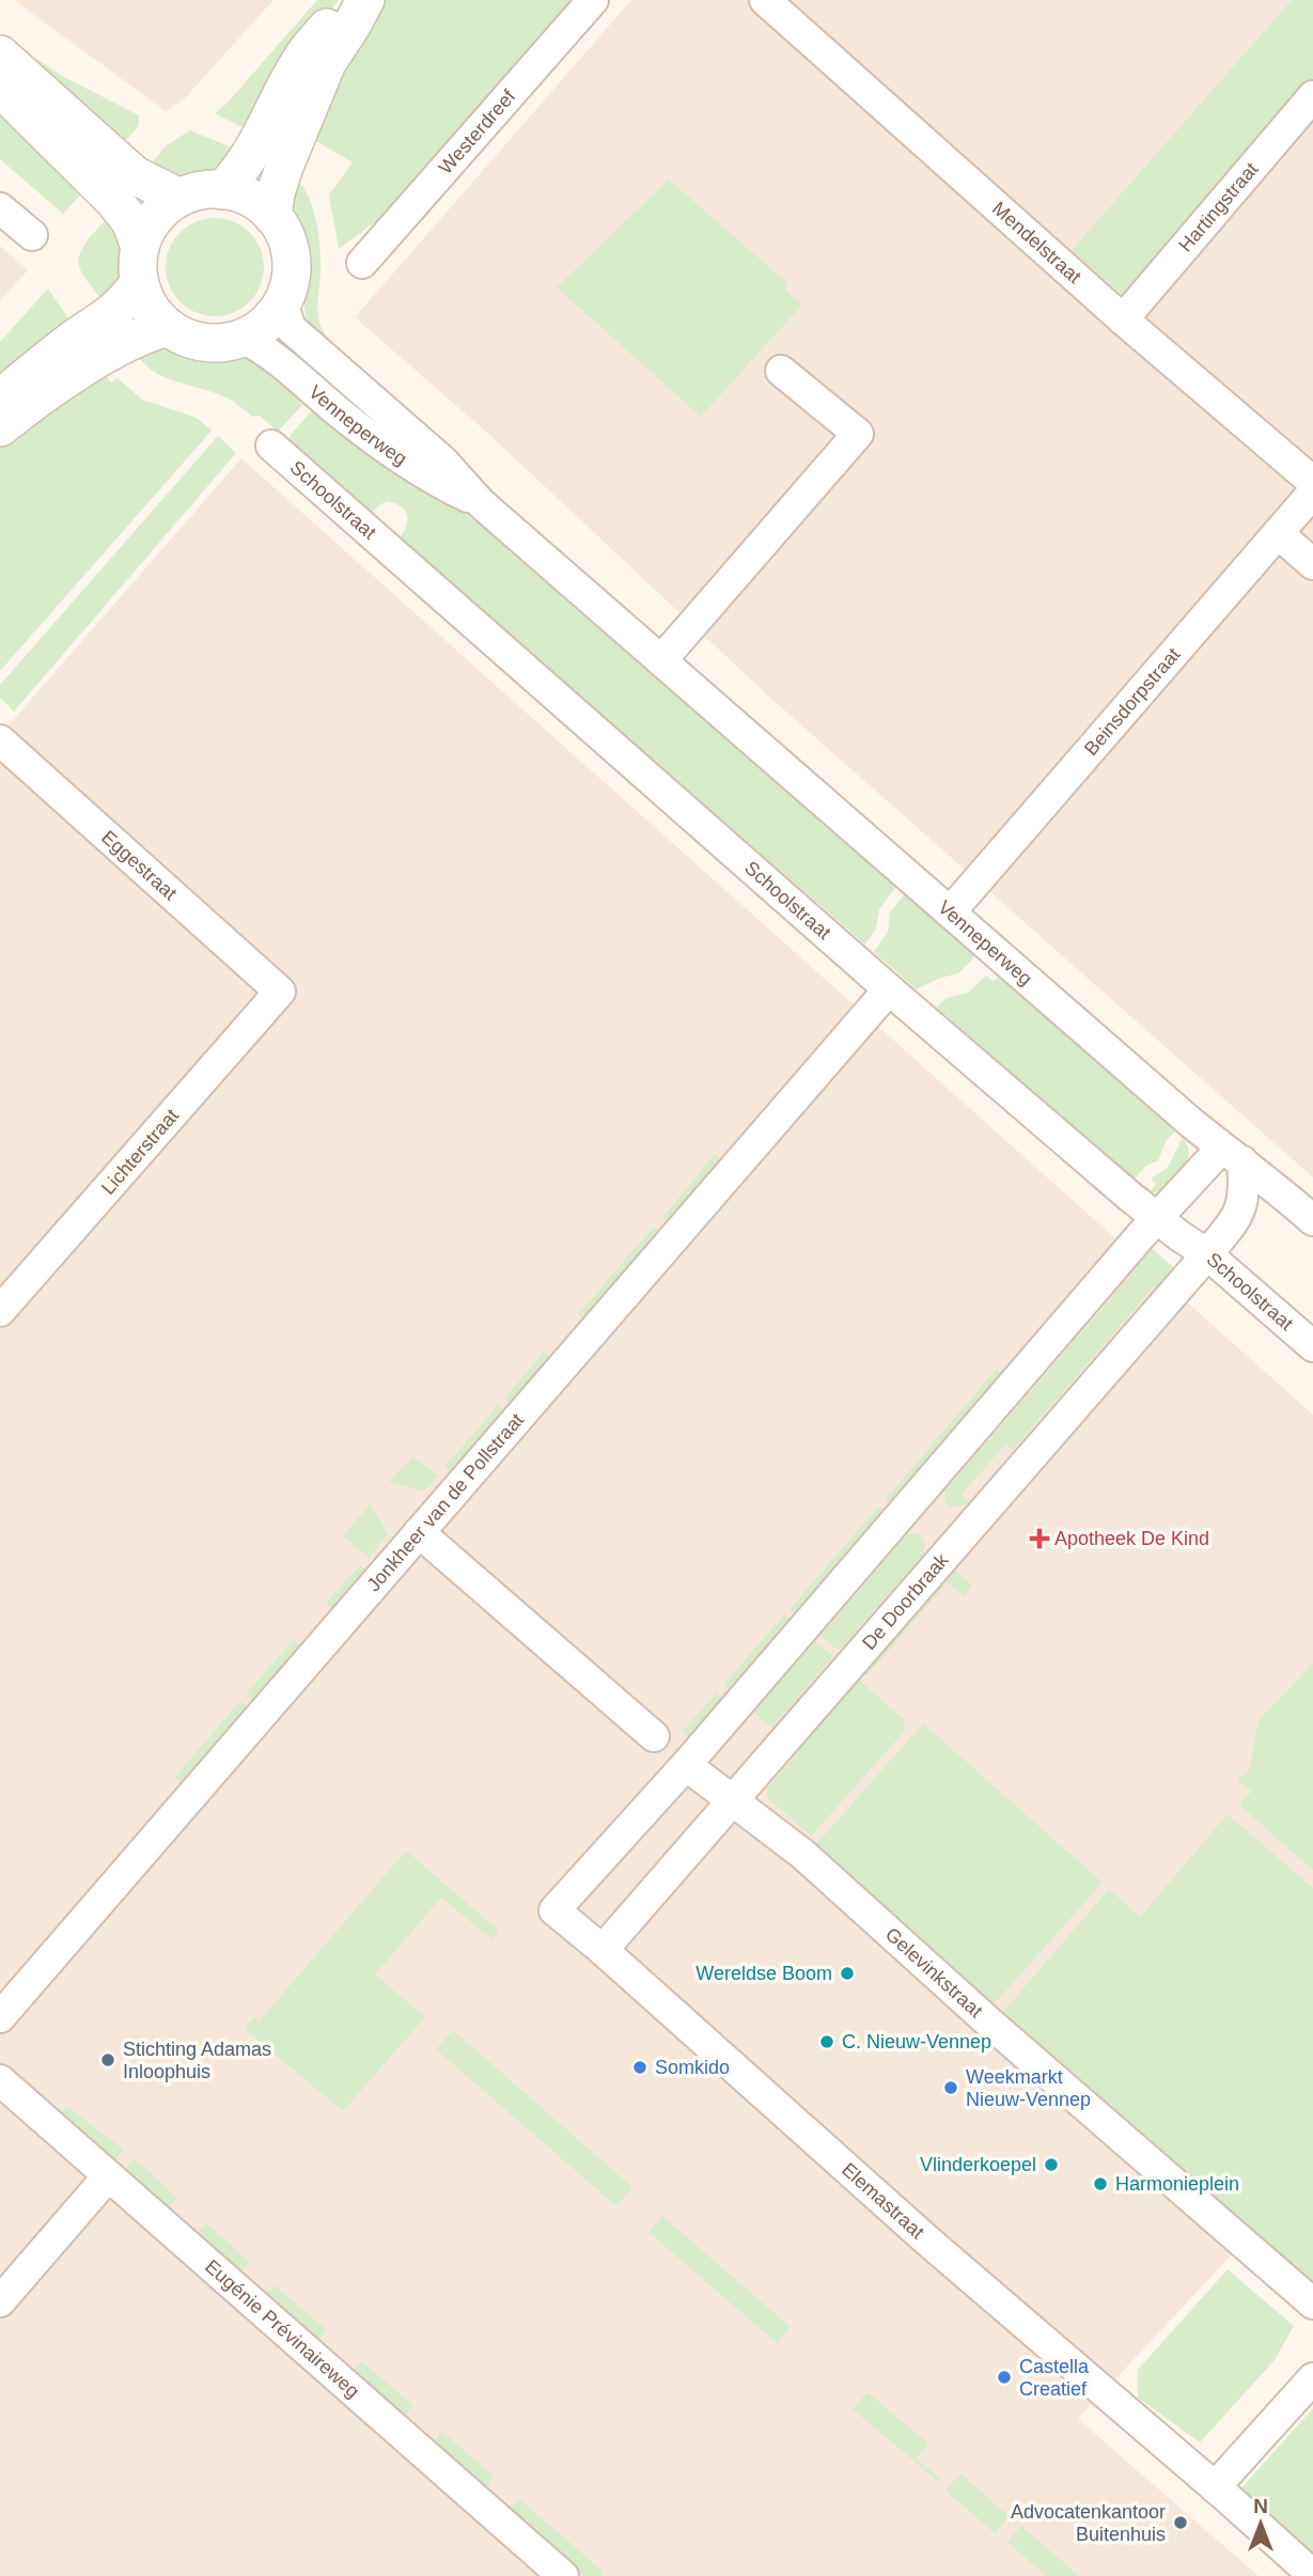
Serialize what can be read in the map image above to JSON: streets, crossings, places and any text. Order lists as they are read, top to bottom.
{
  "streets": {
    "street": [
      "Westerdreef",
      "Hartingstraat",
      "Mendelstraat",
      "Venneperweg",
      "Schoolstraat",
      "Beinsdorpstraat",
      "Eggestraat",
      "Lichterstraat",
      "Jonkheer van de Pollstraat",
      "De Doorbraak",
      "Gelevinkstraat",
      "Elemastraat",
      "Eugénie Prévinaireweg"
    ]
  },
  "crossings": [
    ["Hartingstraat", "Mendelstraat"],
    ["Venneperweg", "Beinsdorpstraat"],
    ["Venneperweg", "De Doorbraak"],
    ["Schoolstraat", "Jonkheer van de Pollstraat"],
    ["Schoolstraat", "De Doorbraak"],
    ["Eggestraat", "Lichterstraat"],
    ["De Doorbraak", "Gelevinkstraat"],
    ["De Doorbraak", "Elemastraat"],
    ["Gelevinkstraat", "Elemastraat"]
  ],
  "places": {
    "health": ["Apotheek De Kind"],
    "other": [
      "Wereldse Boom",
      "C. Nieuw-Vennep",
      "Stichting Adamas Inloophuis",
      "Somkido",
      "Weekmarkt Nieuw-Vennep",
      "Vlinderkoepel",
      "Harmonieplein",
      "Castella Creatief",
      "Advocatenkantoor Buitenhuis"
    ]
  },
  "north": "top"
}
